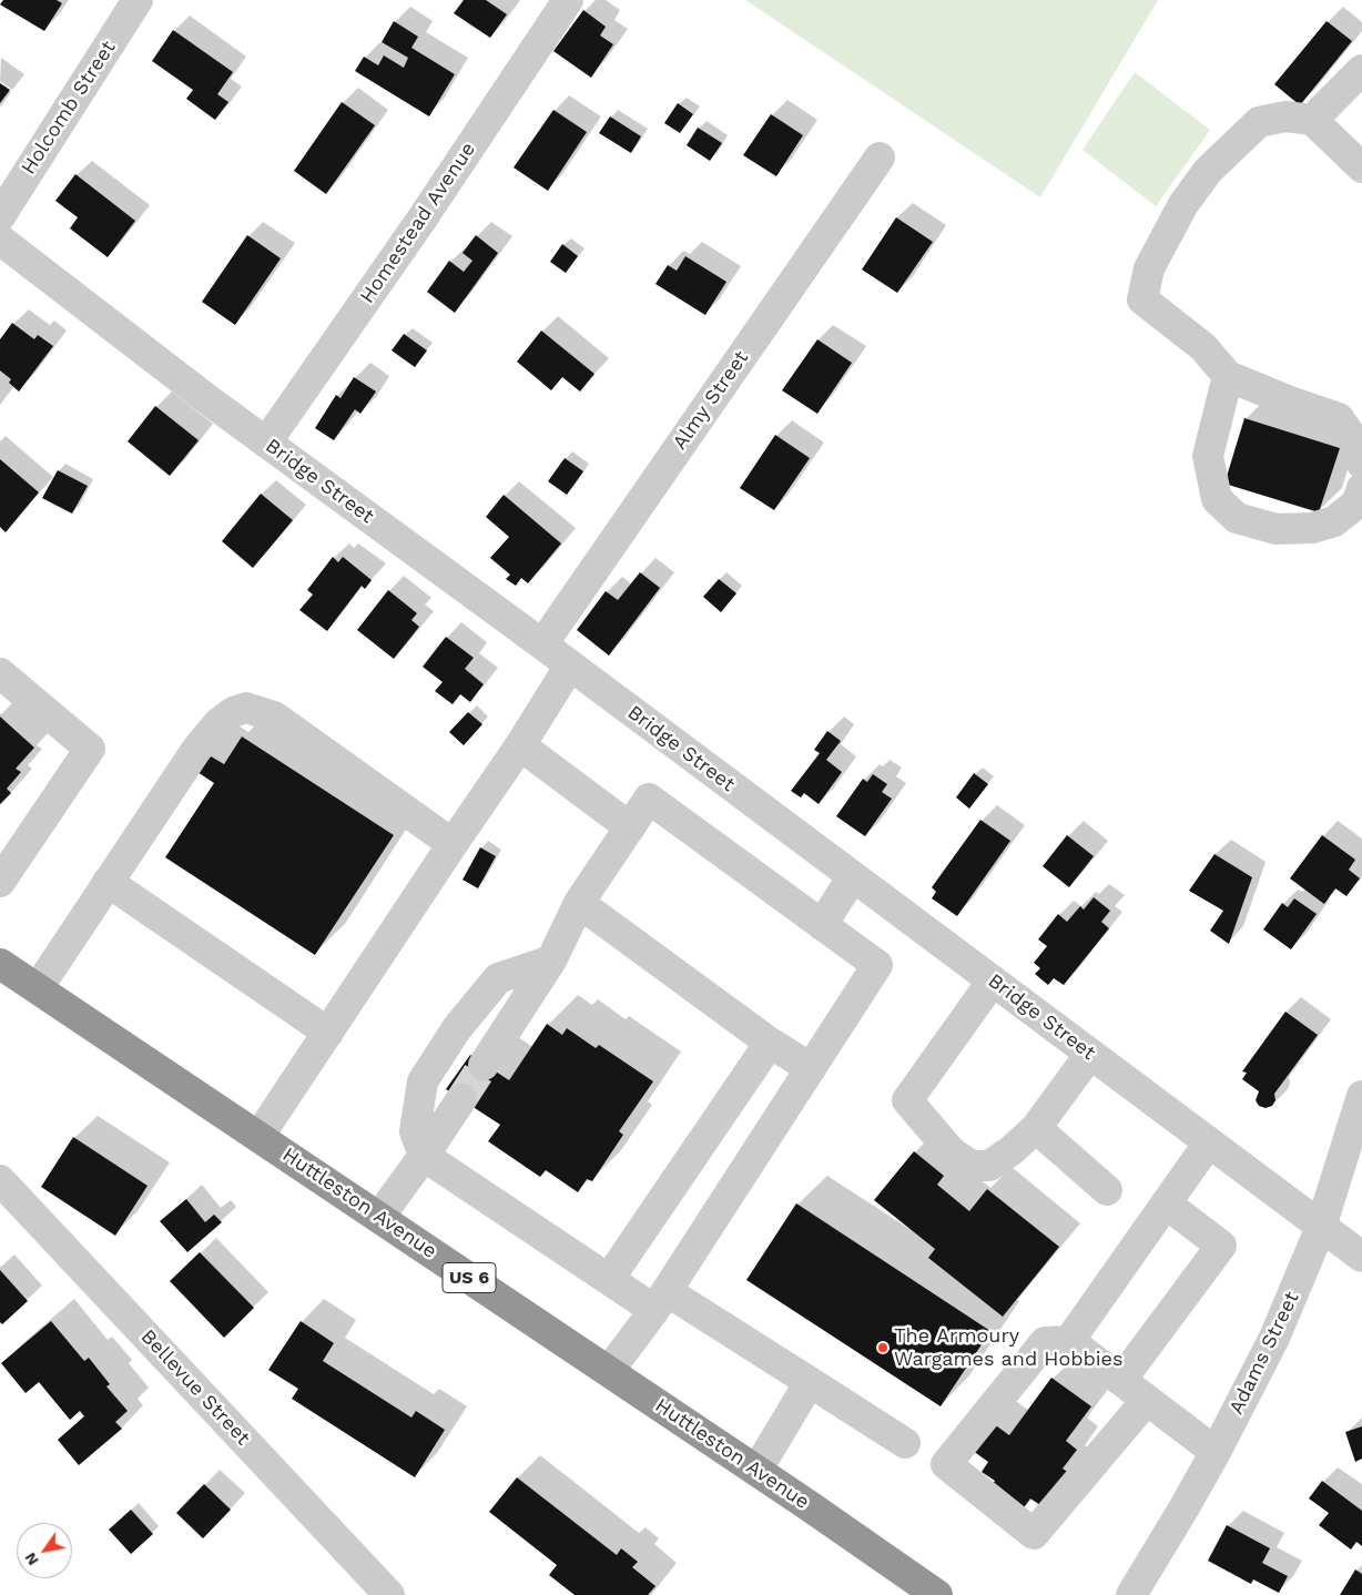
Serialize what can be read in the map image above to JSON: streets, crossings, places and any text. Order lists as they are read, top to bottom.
{
  "streets": {
    "highway": ["Huttleston Avenue", "US 6"],
    "street": [
      "Holcomb Street",
      "Homestead Avenue",
      "Almy Street",
      "Bridge Street",
      "Adams Street",
      "Bellevue Street"
    ]
  },
  "crossings": [
    ["Homestead Avenue", "Bridge Street"],
    ["Almy Street", "Bridge Street"],
    ["Bridge Street", "Adams Street"]
  ],
  "places": ["The Armoury Wargames and Hobbies"],
  "north": "bottom left"
}
